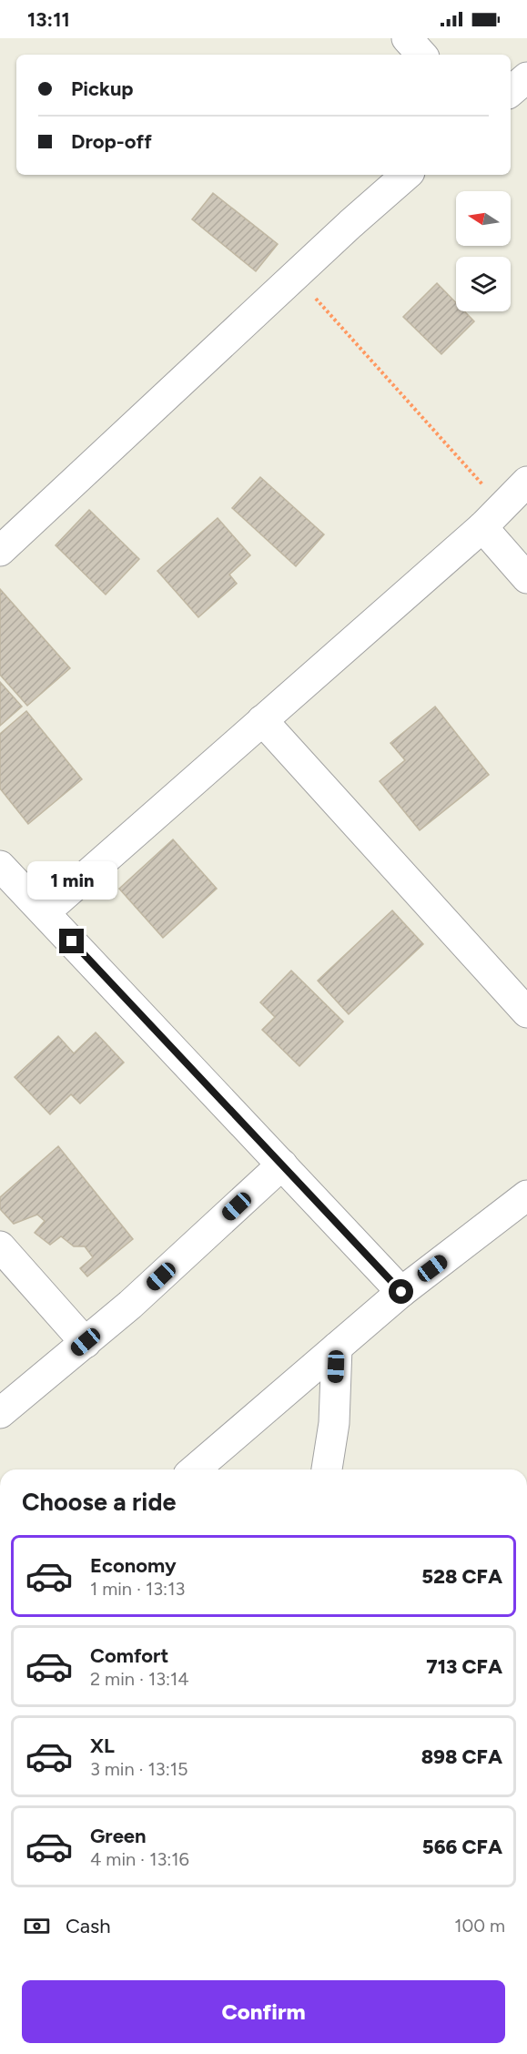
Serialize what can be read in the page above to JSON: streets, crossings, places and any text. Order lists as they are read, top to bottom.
{
  "north": "left",
  "page": {
    "status": "13:11",
    "banner": ["Pickup", "Drop-off"],
    "bubble": "1 min",
    "heading": "Choose a ride",
    "list": [
      {
        "name": "Economy",
        "note": "1 min · 13:13",
        "value": "528 CFA"
      },
      {
        "name": "Comfort",
        "note": "2 min · 13:14",
        "value": "713 CFA"
      },
      {
        "name": "XL",
        "note": "3 min · 13:15",
        "value": "898 CFA"
      },
      {
        "name": "Green",
        "note": "4 min · 13:16",
        "value": "566 CFA"
      }
    ],
    "pay": ["Cash", "100 m"],
    "buttons": "Confirm"
  }
}
